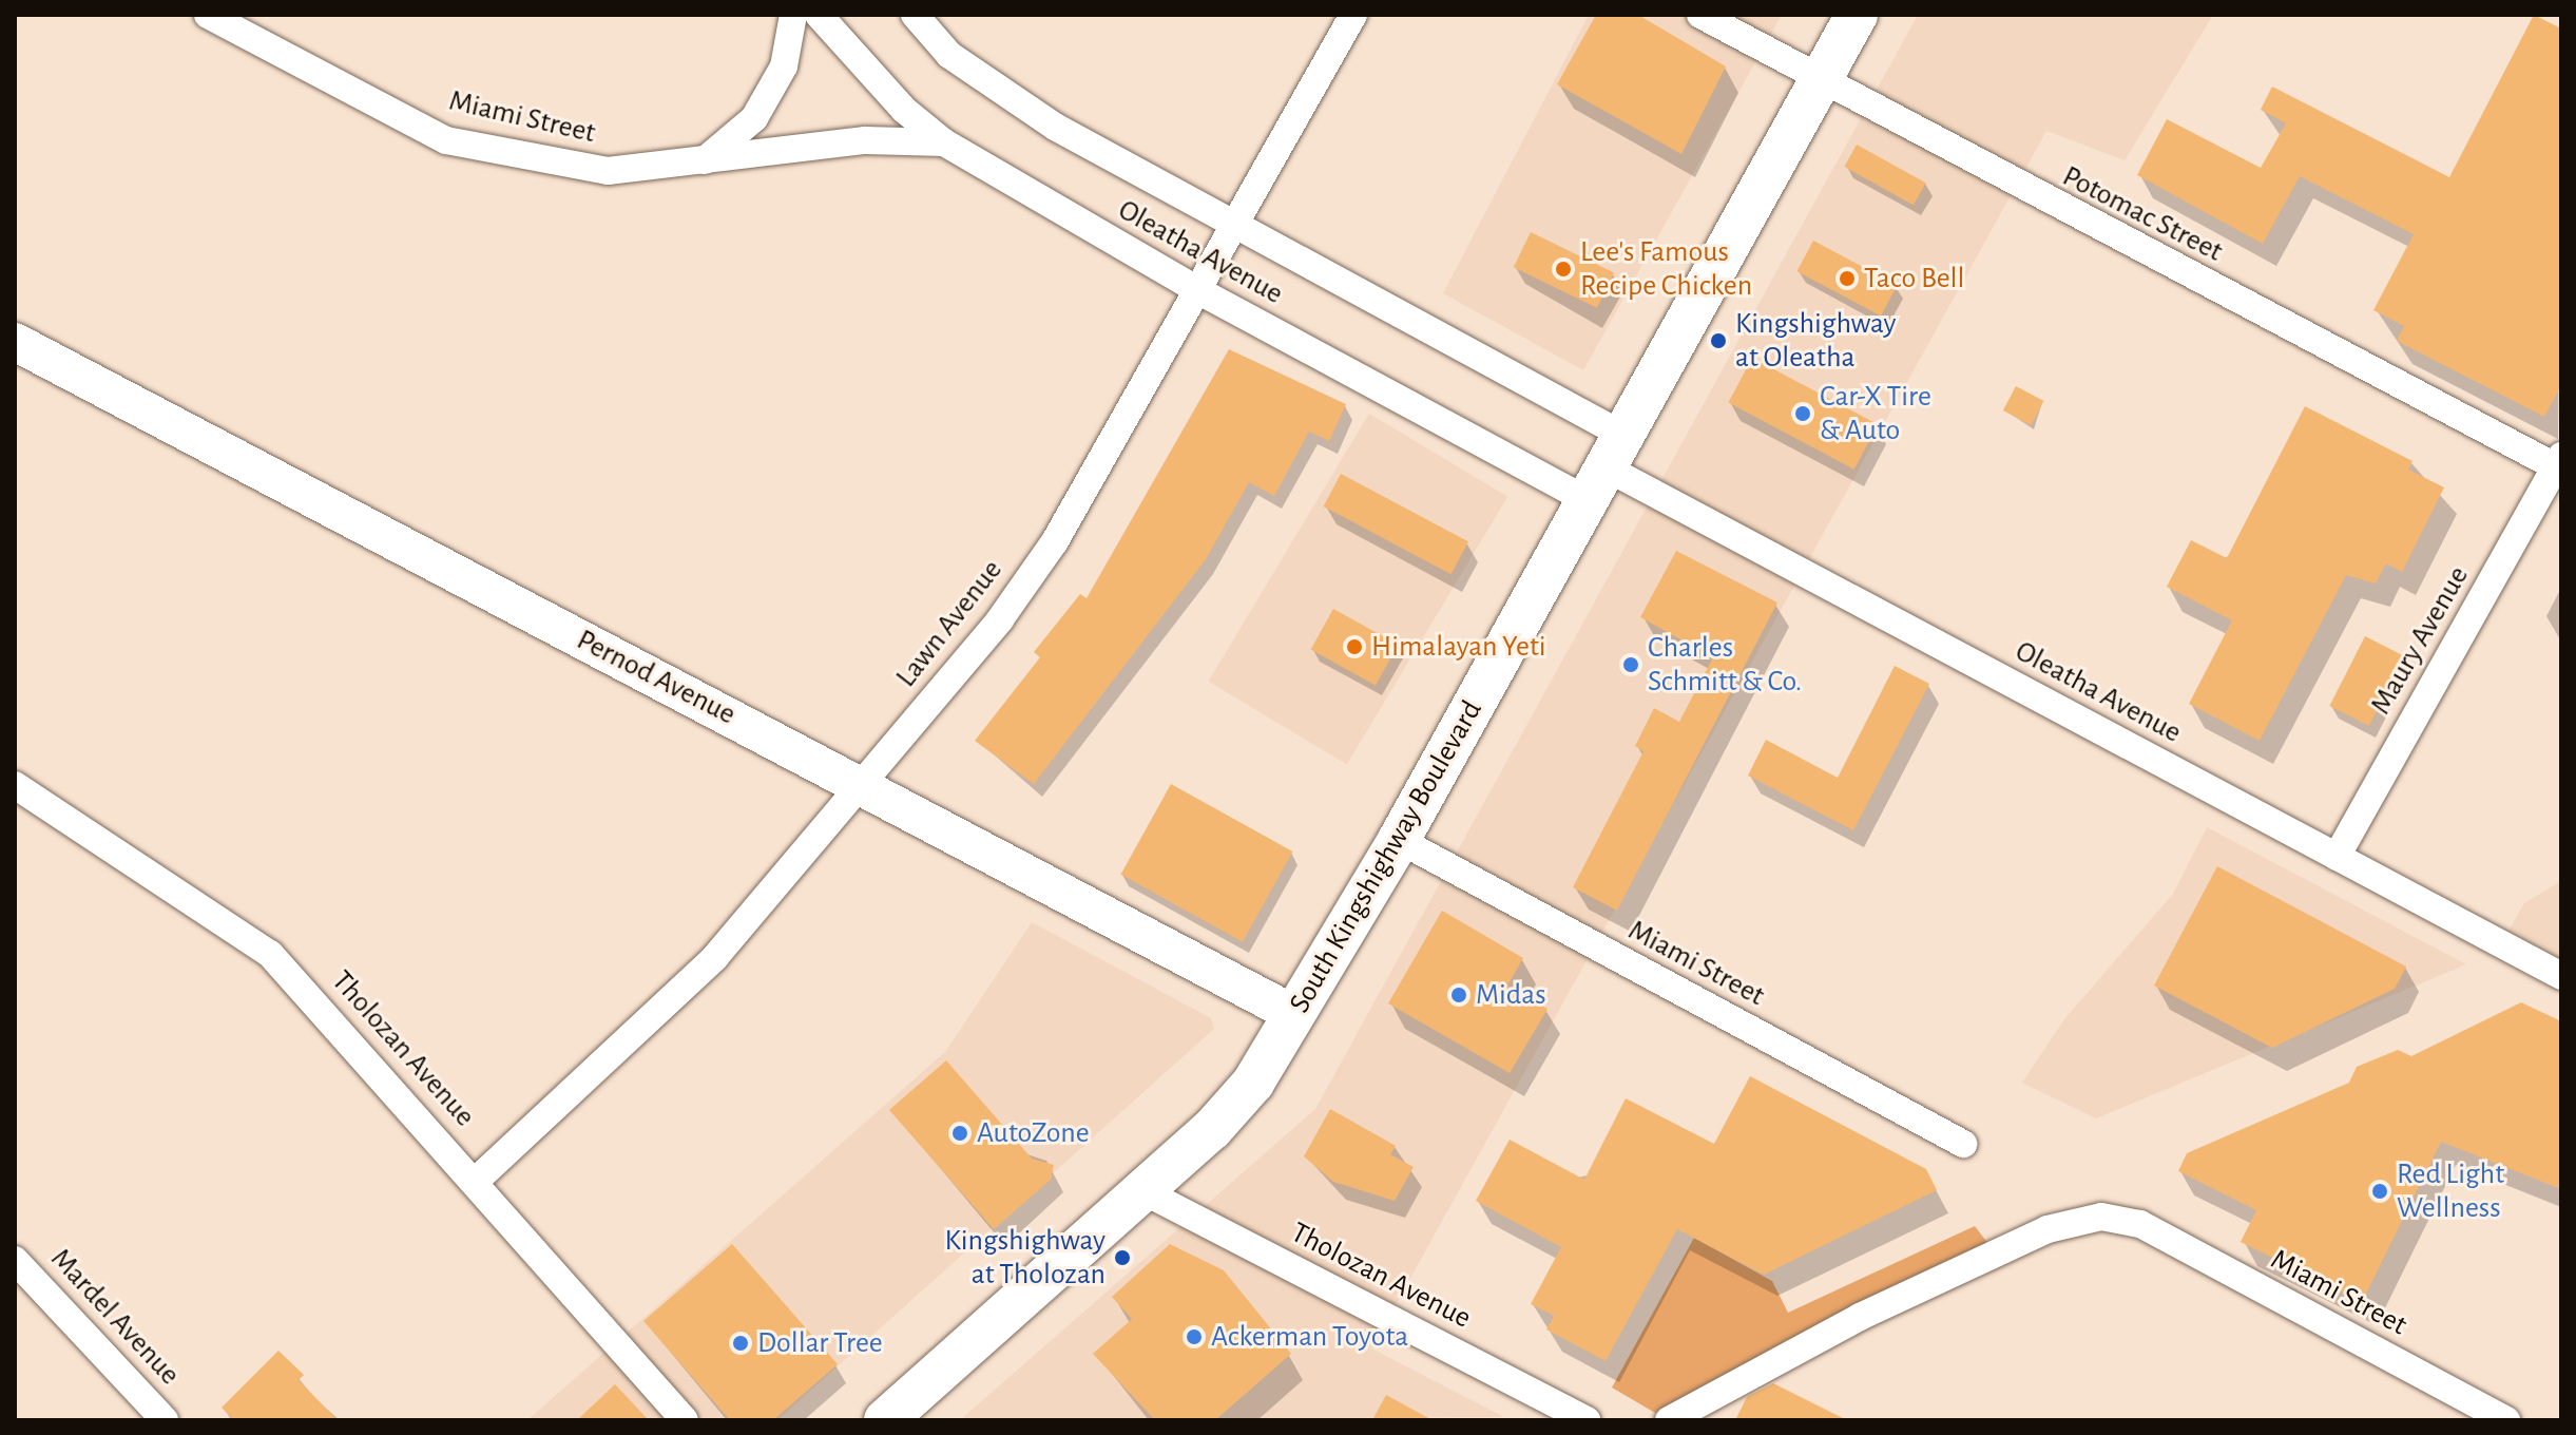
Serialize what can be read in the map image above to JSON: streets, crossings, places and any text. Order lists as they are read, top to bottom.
{
  "streets": {
    "main road": ["South Kingshighway Boulevard"],
    "street": [
      "Miami Street",
      "Potomac Street",
      "Oleatha Avenue",
      "Lawn Avenue",
      "Maury Avenue",
      "Pernod Avenue",
      "Tholozan Avenue",
      "Mardel Avenue"
    ]
  },
  "crossings": [
    ["Miami Street", "Oleatha Avenue"],
    ["Miami Street", "South Kingshighway Boulevard"],
    ["Potomac Street", "Maury Avenue"],
    ["Potomac Street", "South Kingshighway Boulevard"],
    ["Oleatha Avenue", "Lawn Avenue"],
    ["Oleatha Avenue", "Maury Avenue"],
    ["Oleatha Avenue", "South Kingshighway Boulevard"],
    ["Lawn Avenue", "Pernod Avenue"],
    ["Lawn Avenue", "Tholozan Avenue"],
    ["Pernod Avenue", "South Kingshighway Boulevard"],
    ["South Kingshighway Boulevard", "Tholozan Avenue"]
  ],
  "places": [
    "Lee's Famous Recipe Chicken",
    "Taco Bell",
    "Kingshighway at Oleatha",
    "Car-X Tire & Auto",
    "Himalayan Yeti",
    "Charles Schmitt & Co.",
    "Midas",
    "AutoZone",
    "Red Light Wellness",
    "Kingshighway at Tholozan",
    "Ackerman Toyota",
    "Dollar Tree"
  ]
}
